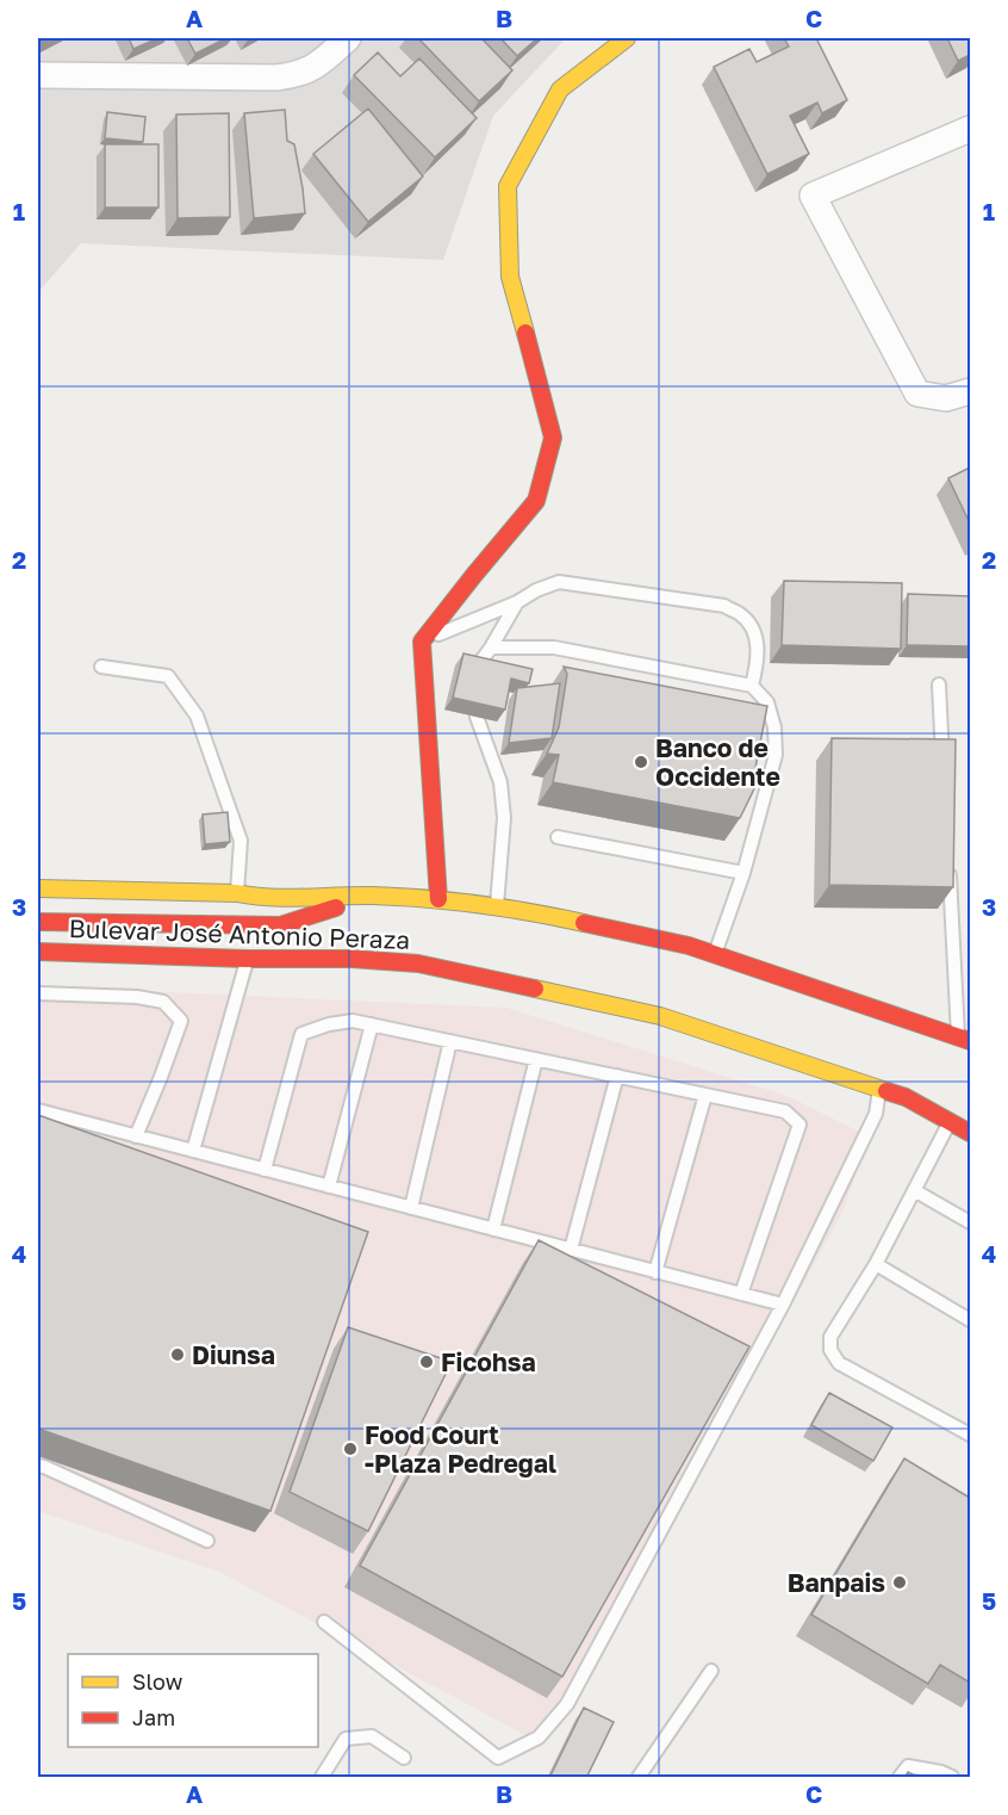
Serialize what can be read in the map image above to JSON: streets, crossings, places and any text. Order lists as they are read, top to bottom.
{
  "streets": {
    "main road": ["Bulevar José Antonio Peraza"]
  },
  "places": [
    "Banco de Occidente",
    "Diunsa",
    "Ficohsa",
    "Food Court -Plaza Pedregal",
    "Banpais"
  ],
  "legend": ["Slow", "Jam"],
  "grid": {
    "columns": ["A", "B", "C"],
    "rows": [
      "1",
      "2",
      "3",
      "4",
      "5"
    ]
  }
}
